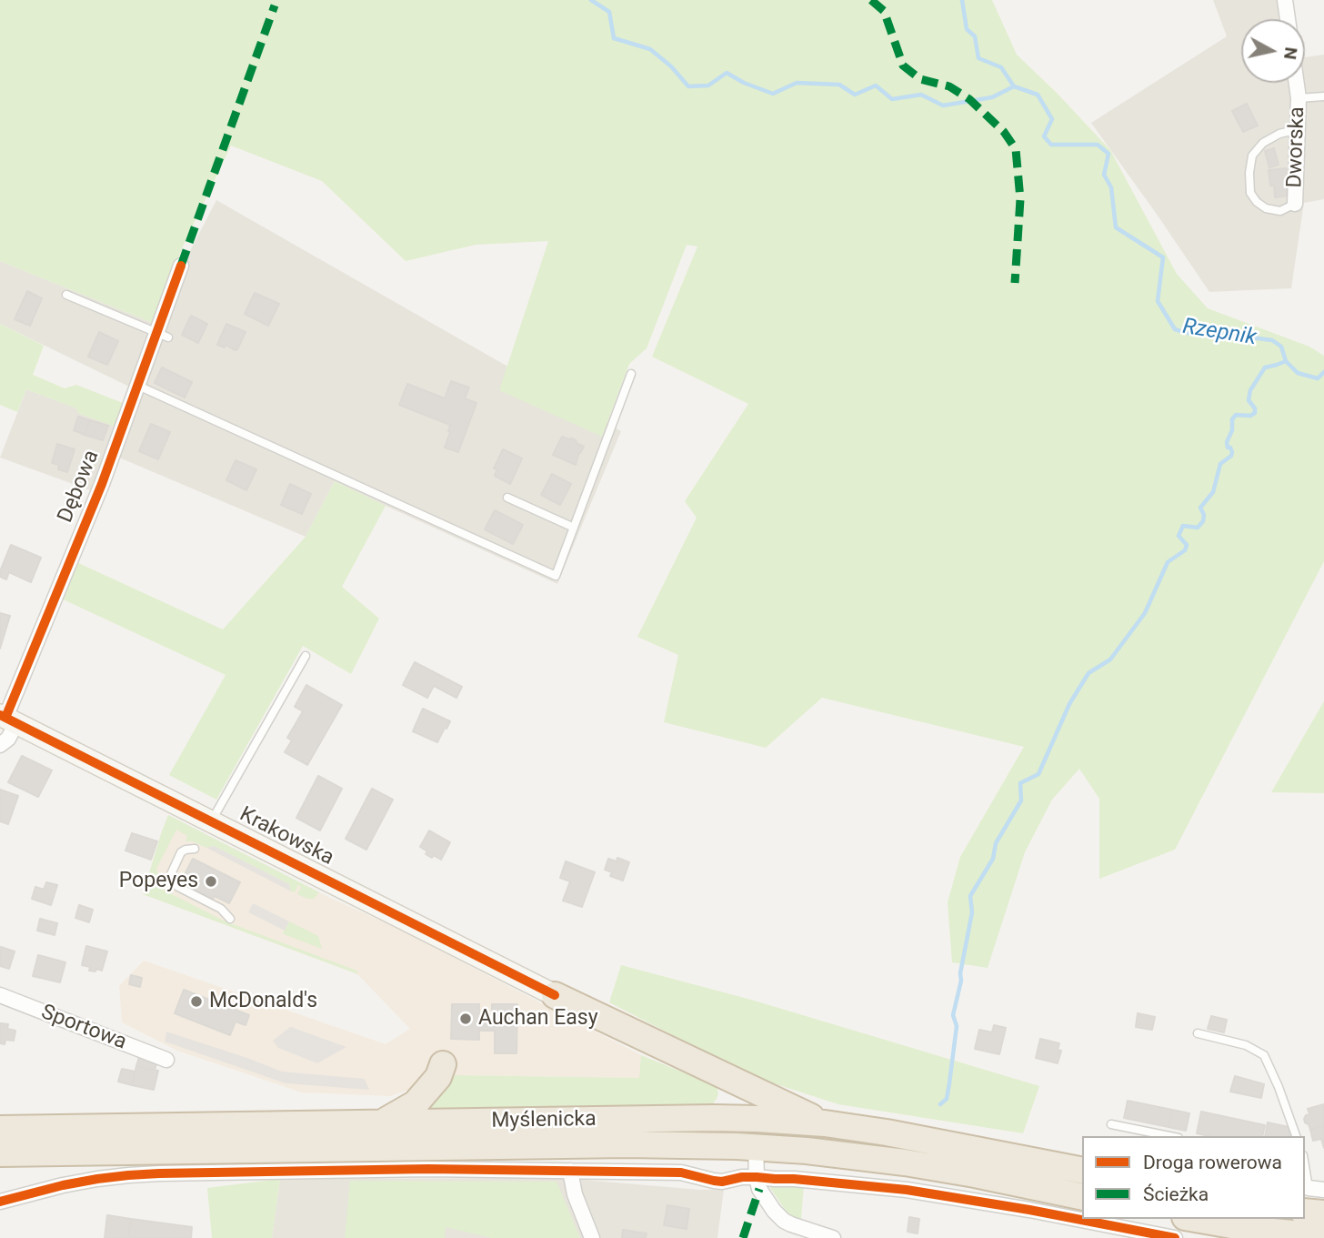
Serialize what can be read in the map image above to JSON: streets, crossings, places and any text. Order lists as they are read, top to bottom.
{
  "streets": {
    "highway": ["Myślenicka"],
    "street": [
      "Dworska",
      "Dębowa",
      "Krakowska",
      "Sportowa"
    ]
  },
  "crossings": [
    ["Dębowa", "Krakowska"]
  ],
  "water": ["Rzepnik"],
  "places": ["Popeyes", "McDonald's", "Auchan Easy"],
  "legend": ["Droga rowerowa", "Ścieżka"],
  "north": "right"
}
